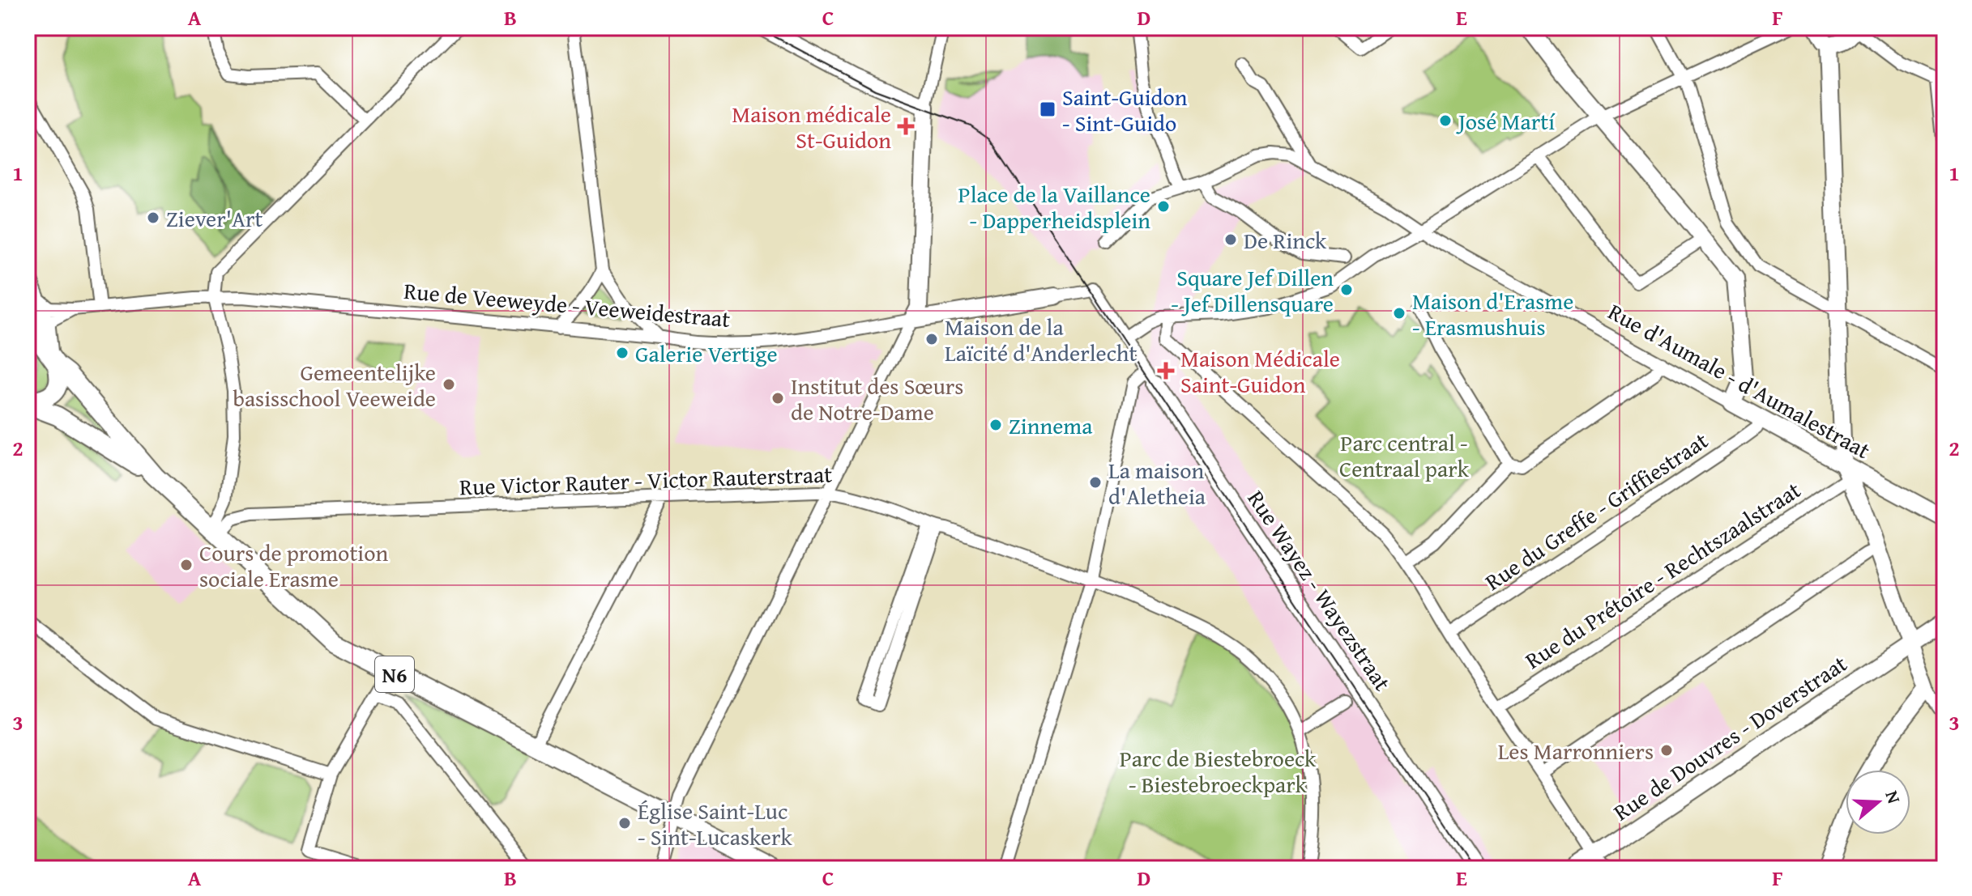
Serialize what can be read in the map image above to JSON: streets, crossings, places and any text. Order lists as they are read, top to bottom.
{
  "streets": {
    "main road": ["N6"],
    "street": [
      "Rue de Veeweyde - Veeweidestraat",
      "Rue d'Aumale - d'Aumalestraat",
      "Rue Victor Rauter - Victor Rauterstraat",
      "Rue du Greffe - Griffiestraat",
      "Rue du Prétoire - Rechtszaalstraat",
      "Rue Wayez - Wayezstraat",
      "Rue de Douvres - Doverstraat"
    ]
  },
  "crossings": [
    ["Rue de Veeweyde - Veeweidestraat", "Rue Wayez - Wayezstraat"],
    ["Rue d'Aumale - d'Aumalestraat", "Rue du Greffe - Griffiestraat"],
    ["Rue d'Aumale - d'Aumalestraat", "Rue du Prétoire - Rechtszaalstraat"],
    ["Rue Victor Rauter - Victor Rauterstraat", "N6"]
  ],
  "parks": ["Parc central - Centraal park", "Parc de Biestebroeck - Biestebroeckpark"],
  "places": {
    "transit": ["Saint-Guidon - Sint-Guido"],
    "other": [
      "José Martí",
      "Place de la Vaillance - Dapperheidsplein",
      "Ziever'Art",
      "De Rinck",
      "Square Jef Dillen - Jef Dillensquare",
      "Maison d'Erasme - Erasmushuis",
      "Maison de la Laïcité d'Anderlecht",
      "Galerie Vertige",
      "Gemeentelijke basisschool Veeweide",
      "Institut des Sœurs de Notre-Dame",
      "Zinnema",
      "La maison d'Aletheia",
      "Cours de promotion sociale Erasme",
      "Les Marronniers",
      "Église Saint-Luc - Sint-Lucaskerk"
    ],
    "health": ["Maison médicale St-Guidon", "Maison Médicale Saint-Guidon"]
  },
  "north": "right",
  "grid": {
    "columns": [
      "A",
      "B",
      "C",
      "D",
      "E",
      "F"
    ],
    "rows": ["1", "2", "3"]
  }
}
